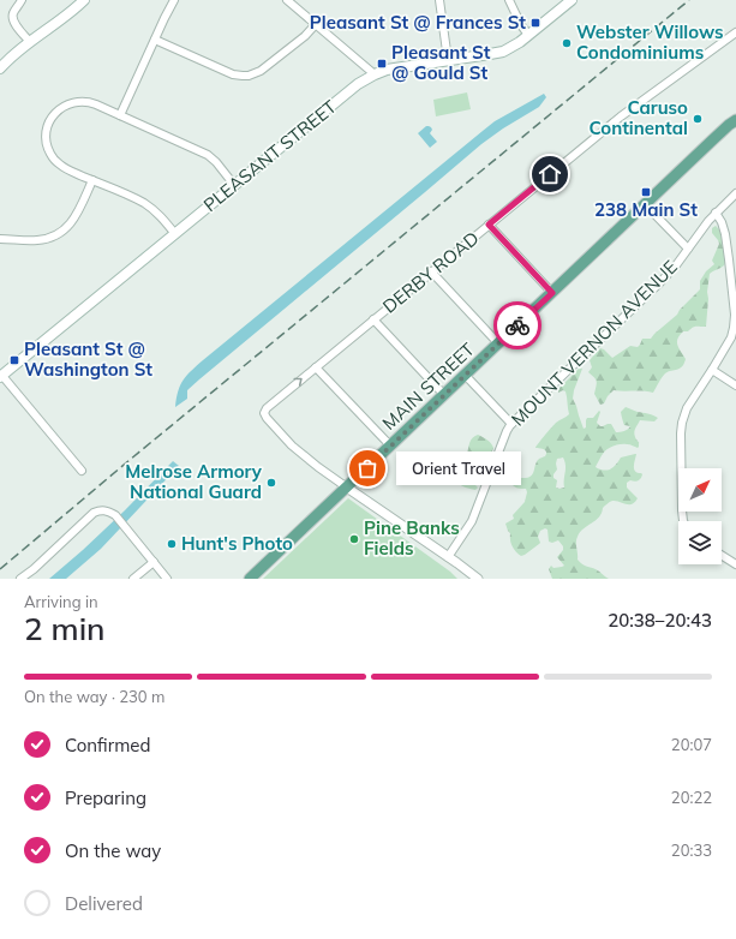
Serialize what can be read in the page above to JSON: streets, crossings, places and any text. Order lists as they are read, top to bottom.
{
  "streets": {
    "main road": ["PLEASANT STREET", "MAIN STREET"],
    "street": ["DERBY ROAD", "MOUNT VERNON AVENUE"]
  },
  "crossings": [
    ["DERBY ROAD", "MAIN STREET"]
  ],
  "places": {
    "transit": [
      "Pleasant St @ Frances St",
      "Pleasant St @ Gould St",
      "238 Main St",
      "Pleasant St @ Washington St"
    ],
    "other": [
      "Webster Willows Condominiums",
      "Caruso Continental",
      "Orient Travel",
      "Melrose Armory National Guard",
      "Pine Banks Fields",
      "Hunt's Photo"
    ]
  },
  "north": "top right",
  "page": {
    "bubble": "Orient Travel",
    "heading": ["2 min", "Arriving in", "20:38–20:43"],
    "bar": "On the way · 230 m",
    "list": [
      ["Confirmed", "20:07"],
      ["Preparing", "20:22"],
      ["On the way", "20:33"],
      "Delivered"
    ]
  }
}
